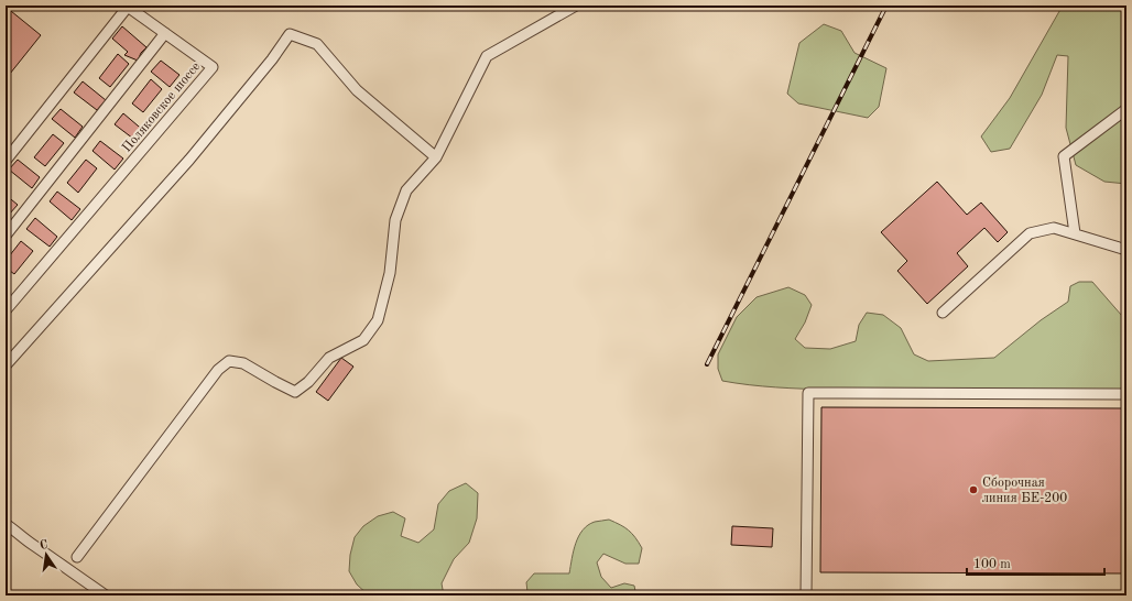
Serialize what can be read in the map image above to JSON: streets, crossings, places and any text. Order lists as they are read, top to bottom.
{
  "streets": {
    "street": ["Поляковское шоссе"]
  },
  "places": ["Сборочная линия БЕ-200"],
  "scale_bar": "100 m",
  "north": "top"
}
